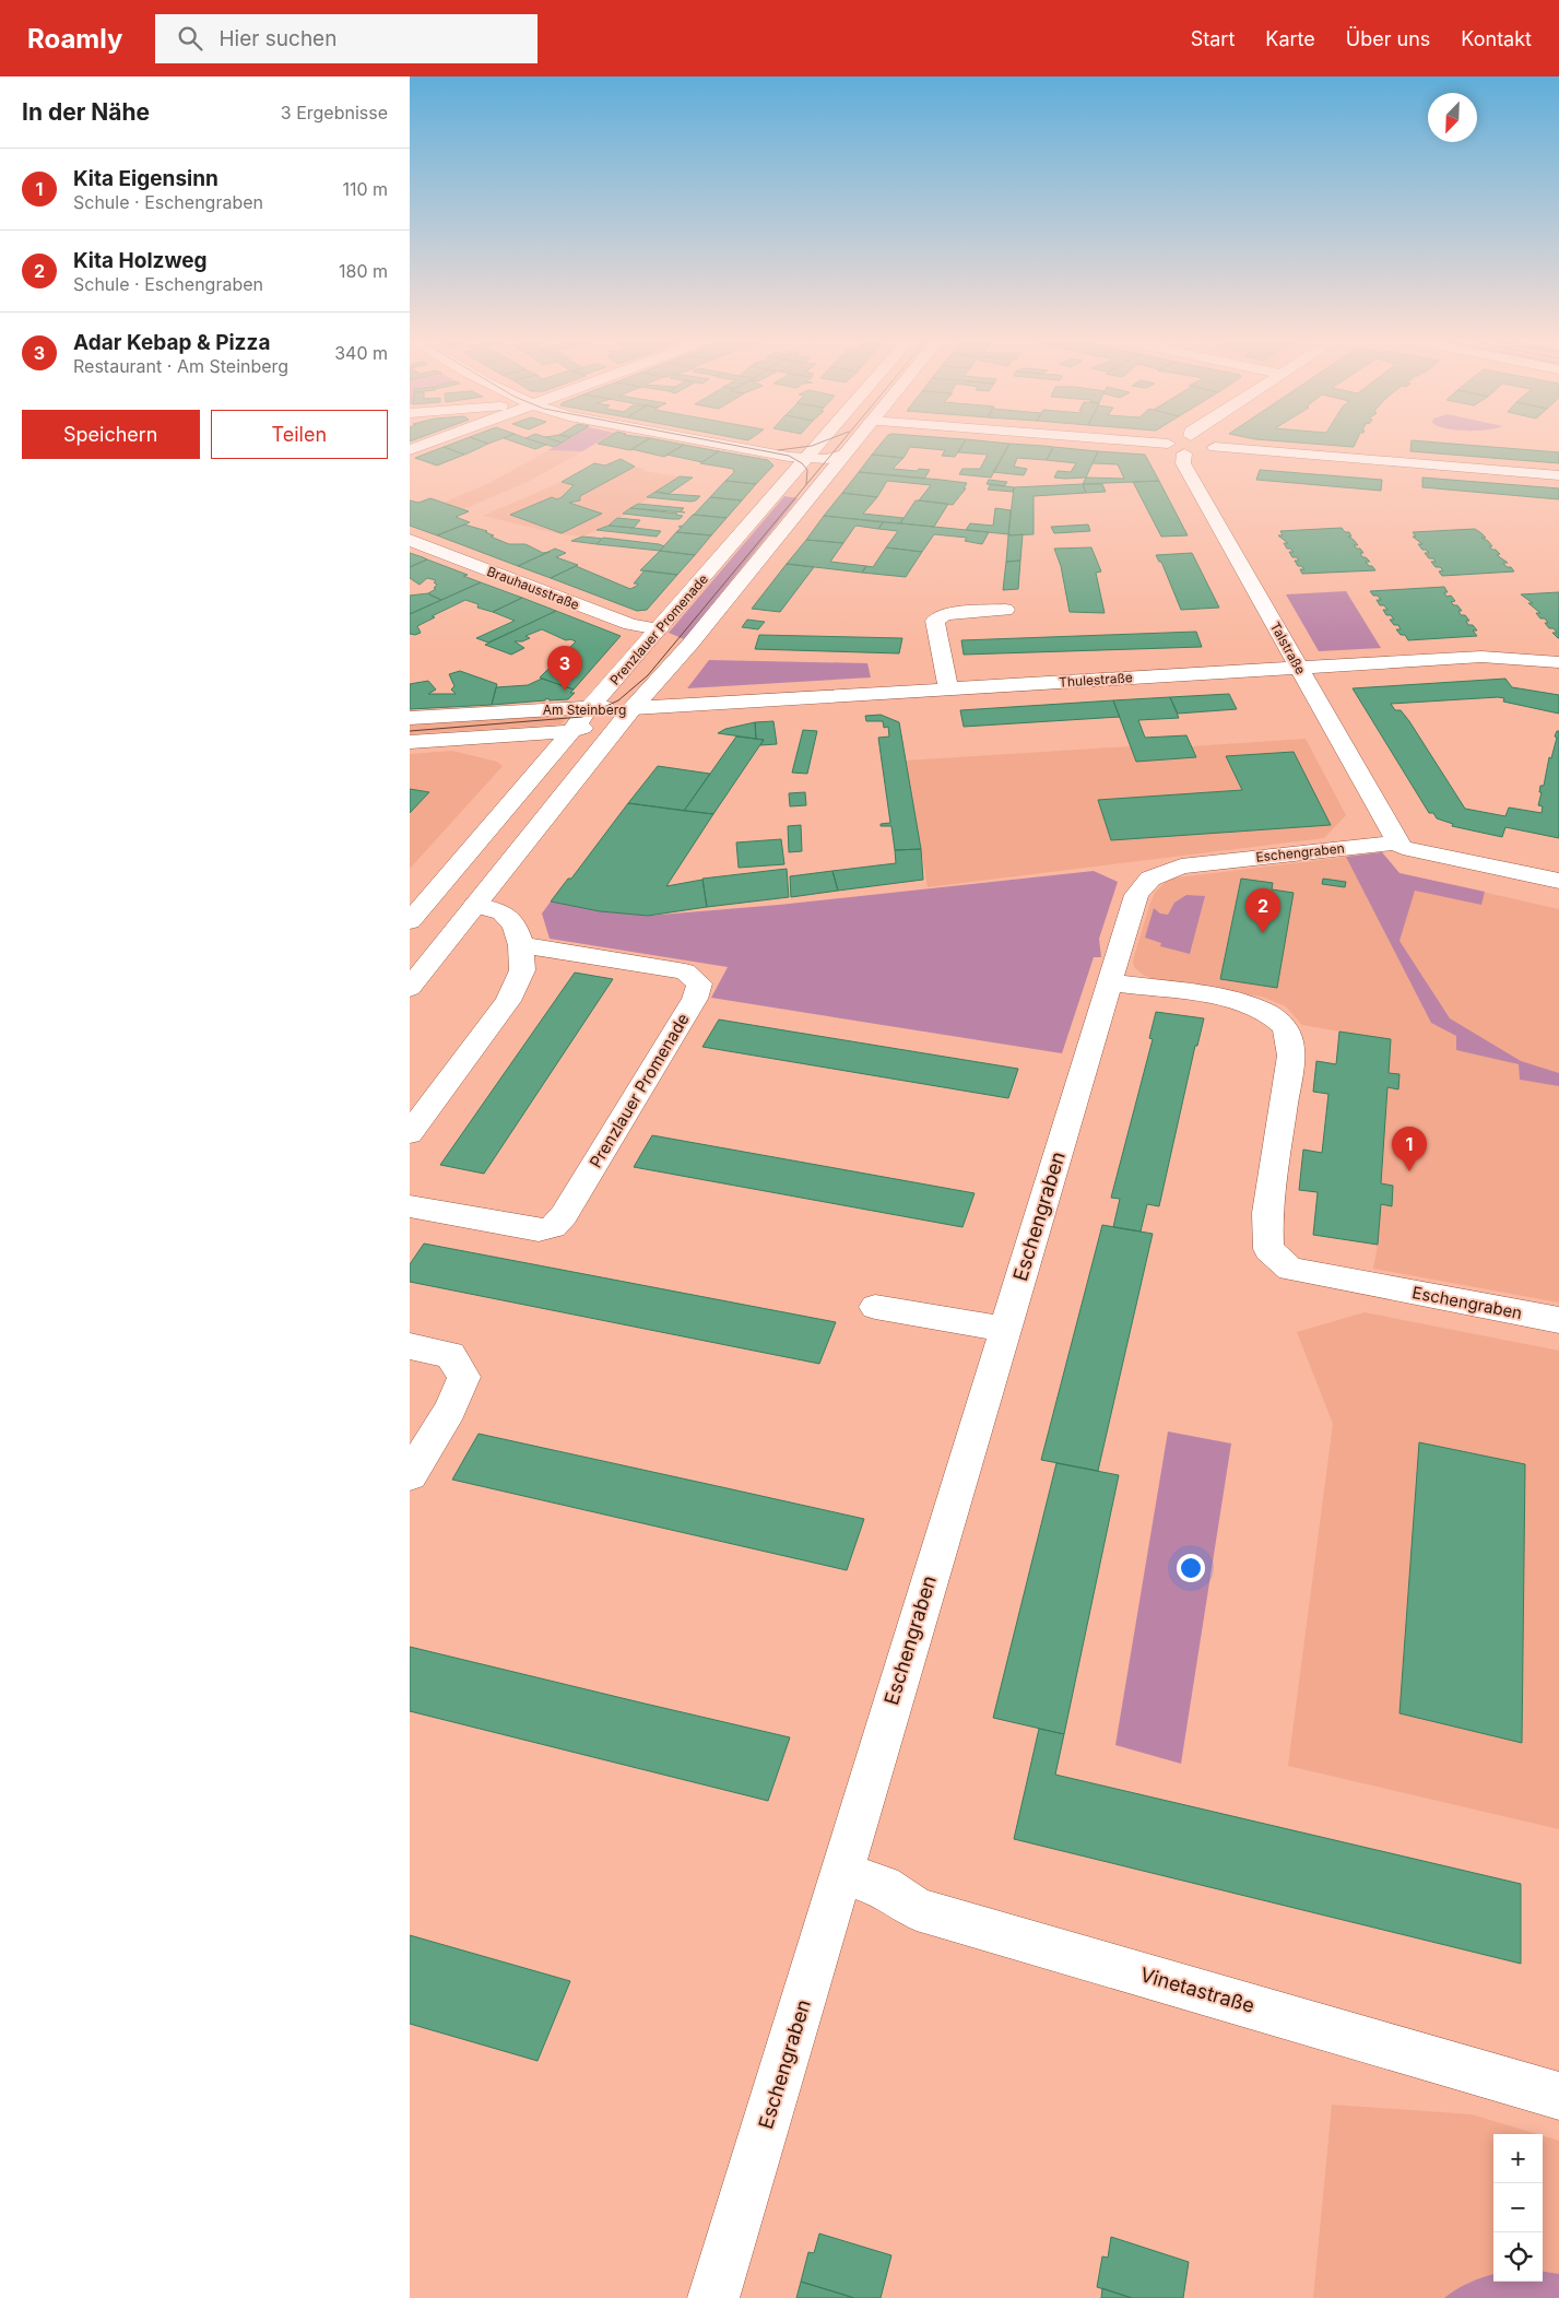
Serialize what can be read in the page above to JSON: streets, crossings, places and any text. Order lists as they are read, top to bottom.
{
  "streets": {
    "street": [
      "Brauhausstraße",
      "Prenzlauer Promenade",
      "Talstraße",
      "Thulestraße",
      "Am Steinberg",
      "Eschengraben",
      "Vinetastraße"
    ]
  },
  "crossings": [
    ["Brauhausstraße", "Prenzlauer Promenade"],
    ["Prenzlauer Promenade", "Thulestraße"],
    ["Prenzlauer Promenade", "Am Steinberg"],
    ["Talstraße", "Thulestraße"],
    ["Talstraße", "Eschengraben"],
    ["Thulestraße", "Am Steinberg"],
    ["Eschengraben", "Vinetastraße"]
  ],
  "north": "bottom left",
  "page": {
    "header": "Roamly",
    "search": "Hier suchen",
    "nav": [
      "Start",
      "Karte",
      "Über uns",
      "Kontakt"
    ],
    "heading": ["In der Nähe", "3 Ergebnisse"],
    "list": [
      {
        "mark": "1",
        "name": "Kita Eigensinn",
        "note": "Schule · Eschengraben",
        "value": "110 m"
      },
      {
        "mark": "2",
        "name": "Kita Holzweg",
        "note": "Schule · Eschengraben",
        "value": "180 m"
      },
      {
        "mark": "3",
        "name": "Adar Kebap & Pizza",
        "note": "Restaurant · Am Steinberg",
        "value": "340 m"
      }
    ],
    "buttons": ["Speichern", "Teilen"],
    "pins": ["3", "2", "1"],
    "map_buttons": ["+", "−"]
  }
}
